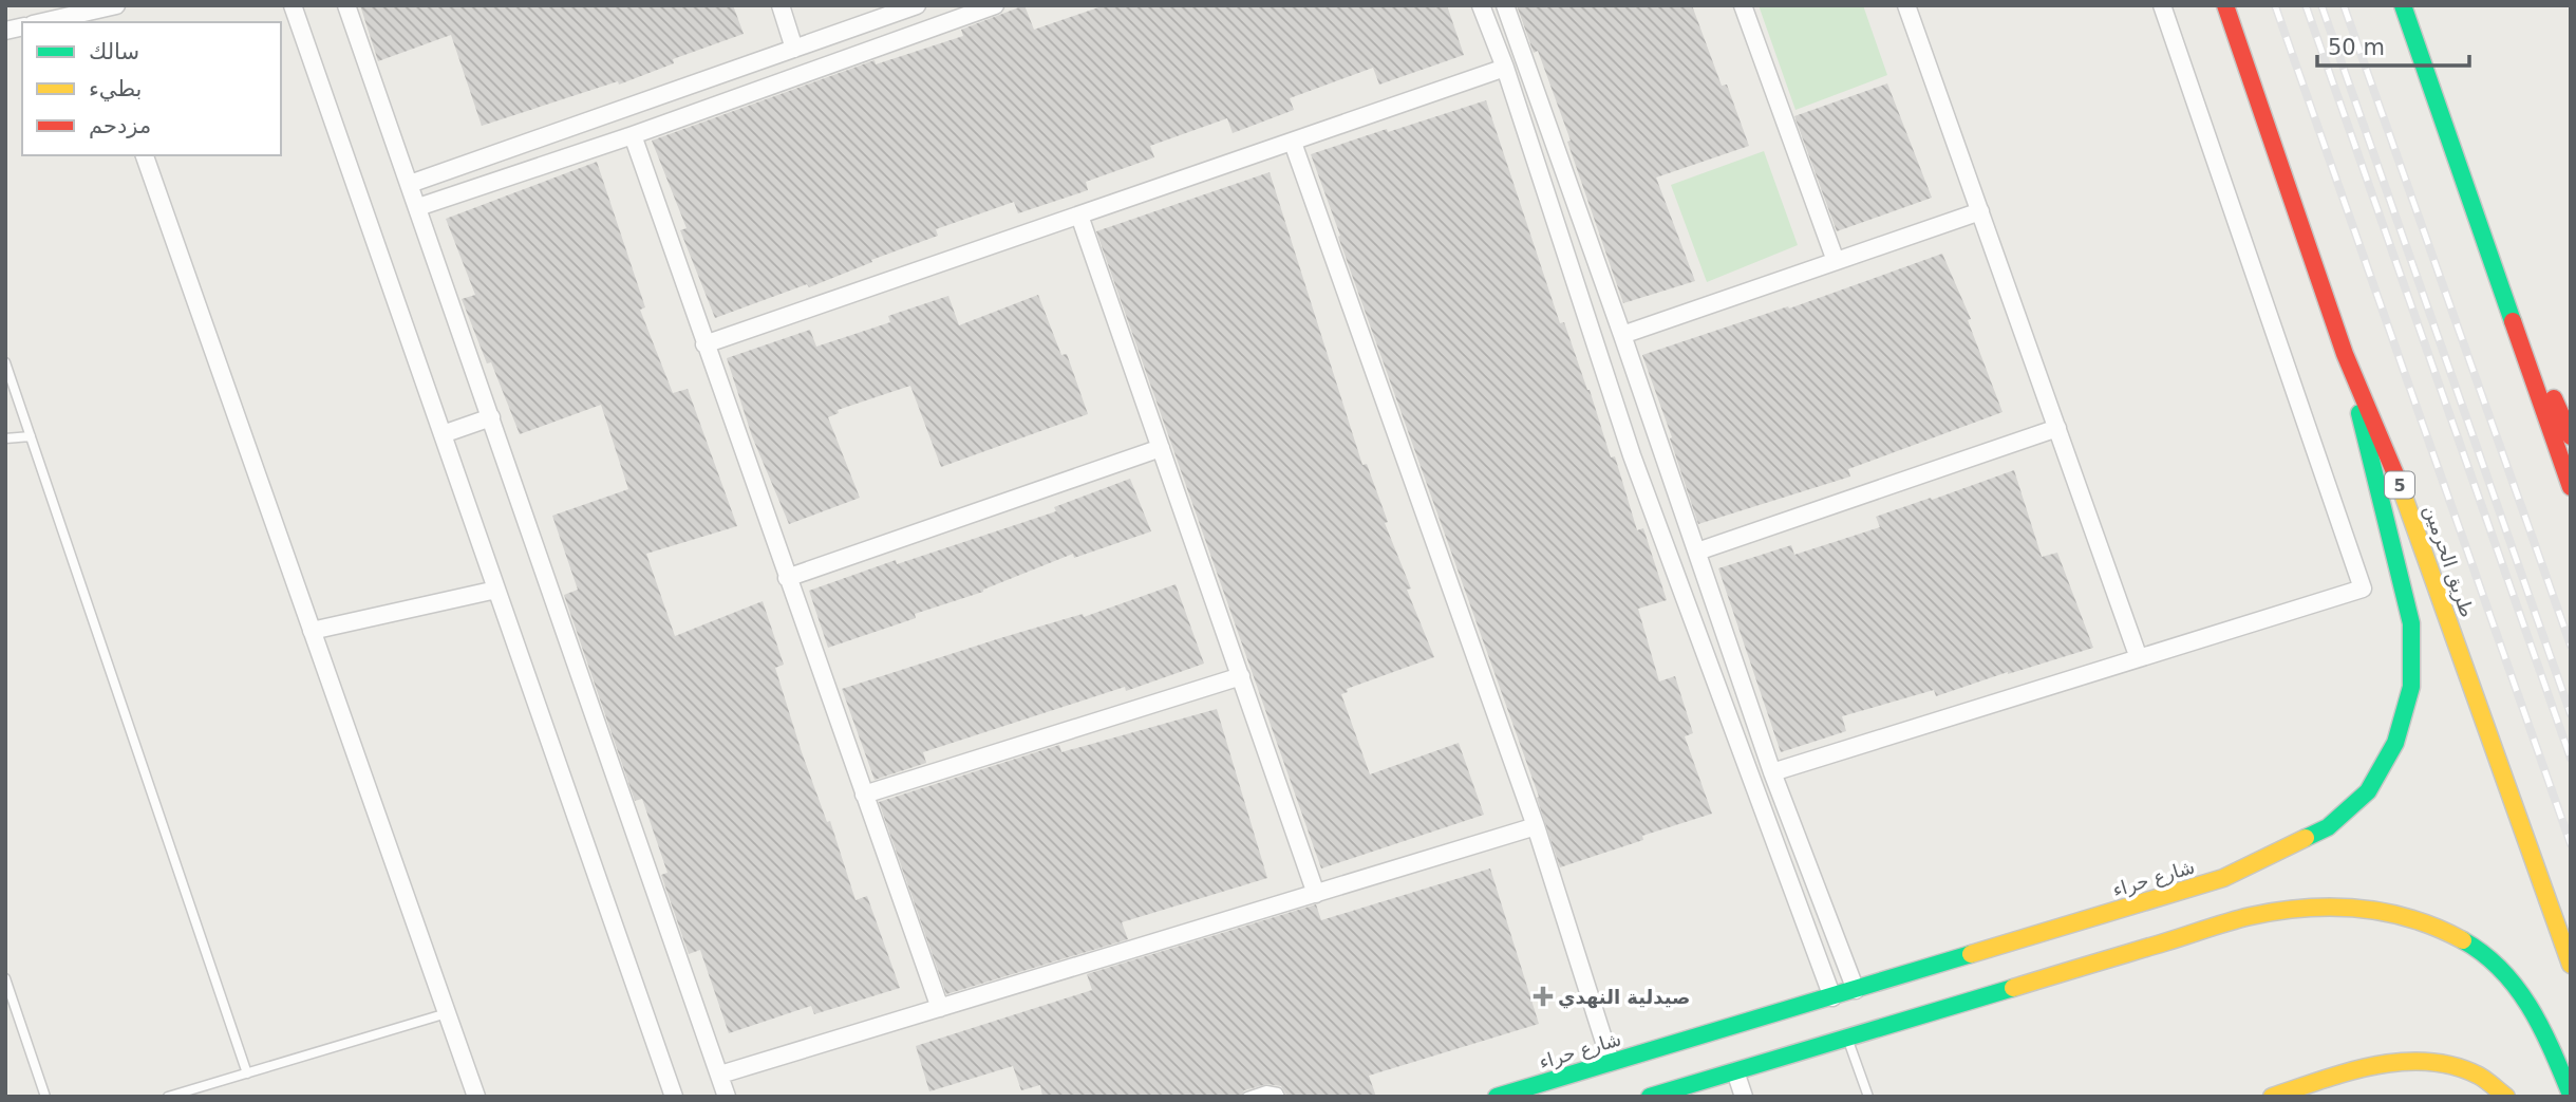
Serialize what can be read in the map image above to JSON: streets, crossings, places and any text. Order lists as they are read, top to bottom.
{
  "streets": {
    "main road": ["5", "طريق الحرمين", "شارع حراء"]
  },
  "crossings": [
    ["طريق الحرمين", "شارع حراء"]
  ],
  "places": {
    "health": ["صيدلية النهدي"]
  },
  "legend": ["سالك", "بطيء", "مزدحم"],
  "scale_bar": "50 m"
}
